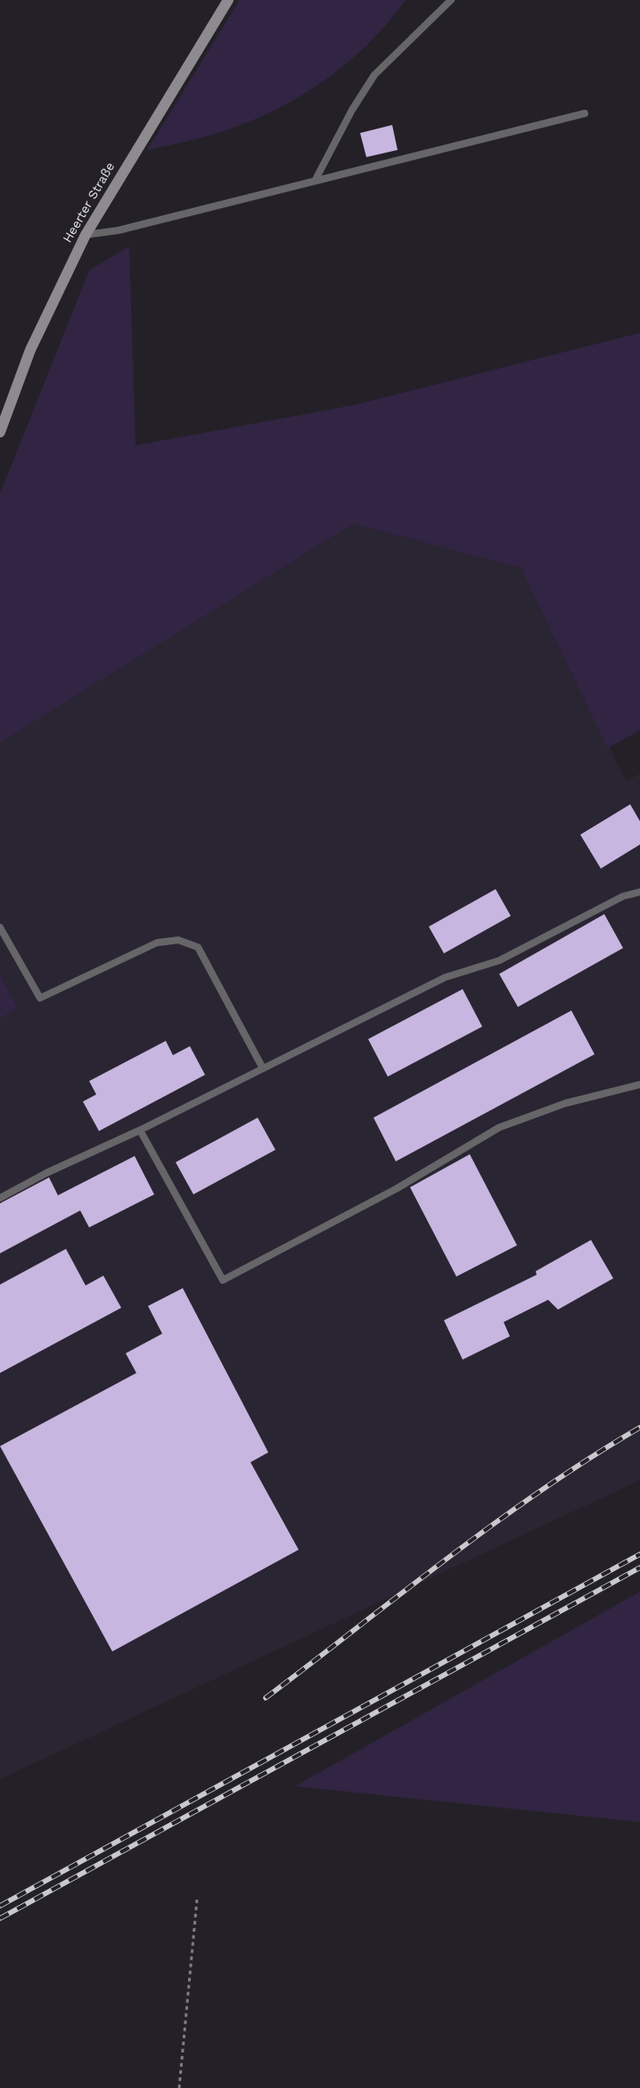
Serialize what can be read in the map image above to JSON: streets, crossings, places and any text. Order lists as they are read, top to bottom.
{
  "streets": {
    "main road": ["Heerter Straße"]
  }
}
